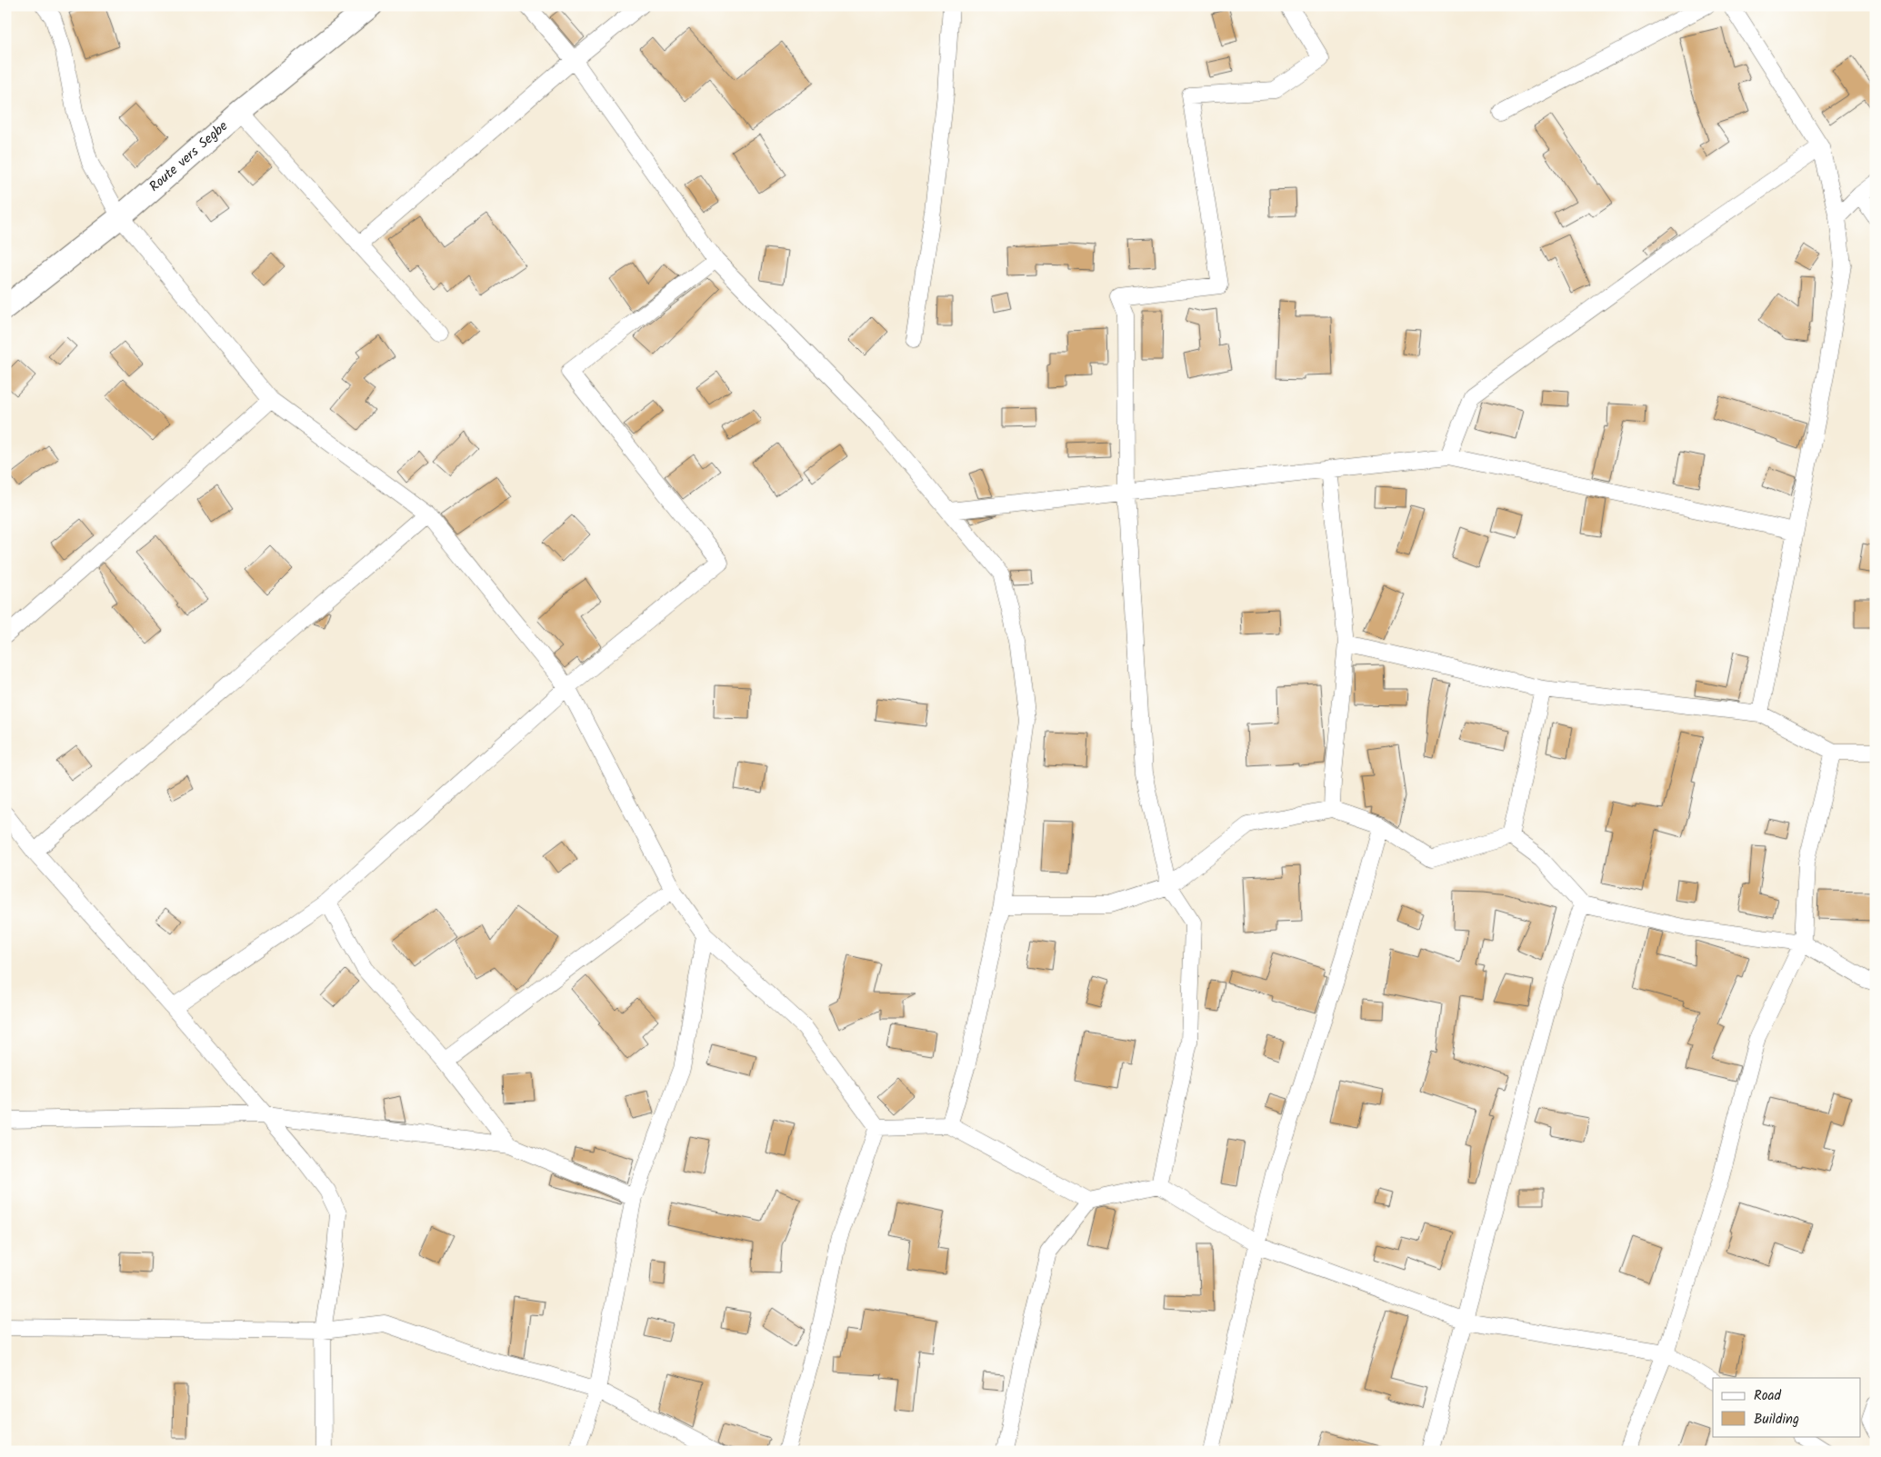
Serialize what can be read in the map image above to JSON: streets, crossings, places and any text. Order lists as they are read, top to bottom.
{
  "streets": {
    "main road": ["Route vers Segbe"]
  },
  "legend": ["Road", "Building"]
}
